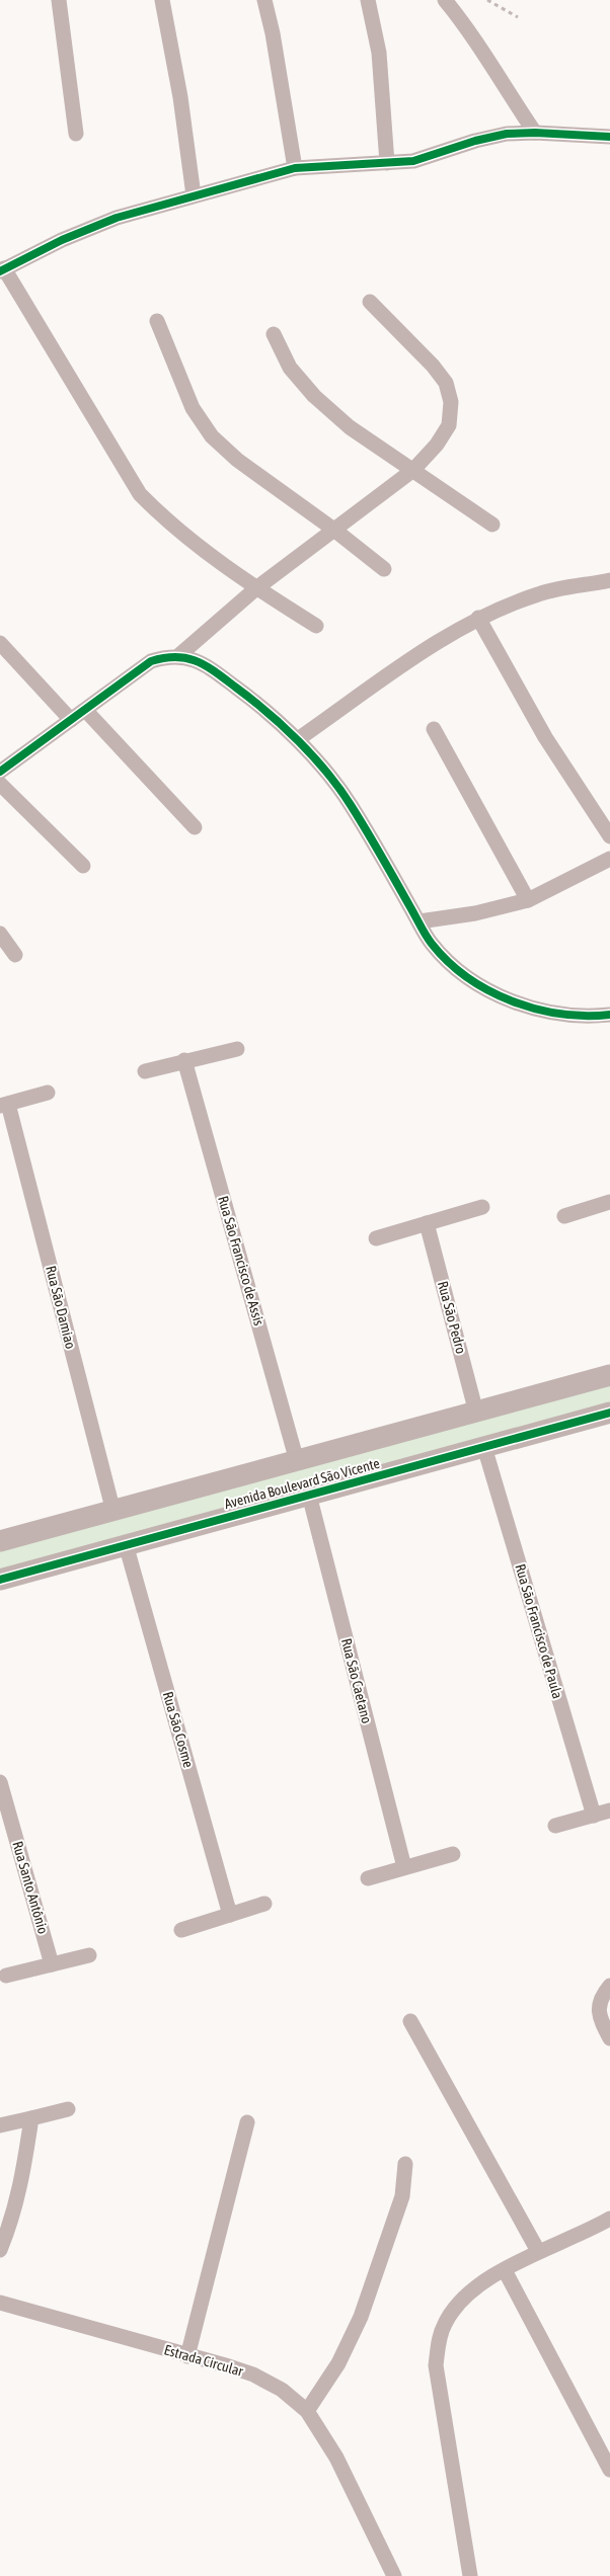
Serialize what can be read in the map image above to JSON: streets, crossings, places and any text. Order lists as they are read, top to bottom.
{
  "streets": {
    "street": [
      "Rua Sāo Francisco de Assis",
      "Rua Sāo Damiao",
      "Rua Sāo Pedro",
      "Avenida Boulevard São Vicente",
      "Rua Sāo Francisco de Paula",
      "Rua Sāo Caetano",
      "Rua Sāo Cosme",
      "Rua Santo Antônio",
      "Estrada Circular"
    ]
  },
  "crossings": [
    ["Rua Sāo Francisco de Assis", "Avenida Boulevard São Vicente"],
    ["Rua Sāo Damiao", "Avenida Boulevard São Vicente"],
    ["Rua Sāo Pedro", "Avenida Boulevard São Vicente"],
    ["Avenida Boulevard São Vicente", "Rua Sāo Francisco de Paula"],
    ["Avenida Boulevard São Vicente", "Rua Sāo Caetano"],
    ["Avenida Boulevard São Vicente", "Rua Sāo Cosme"]
  ]
}
